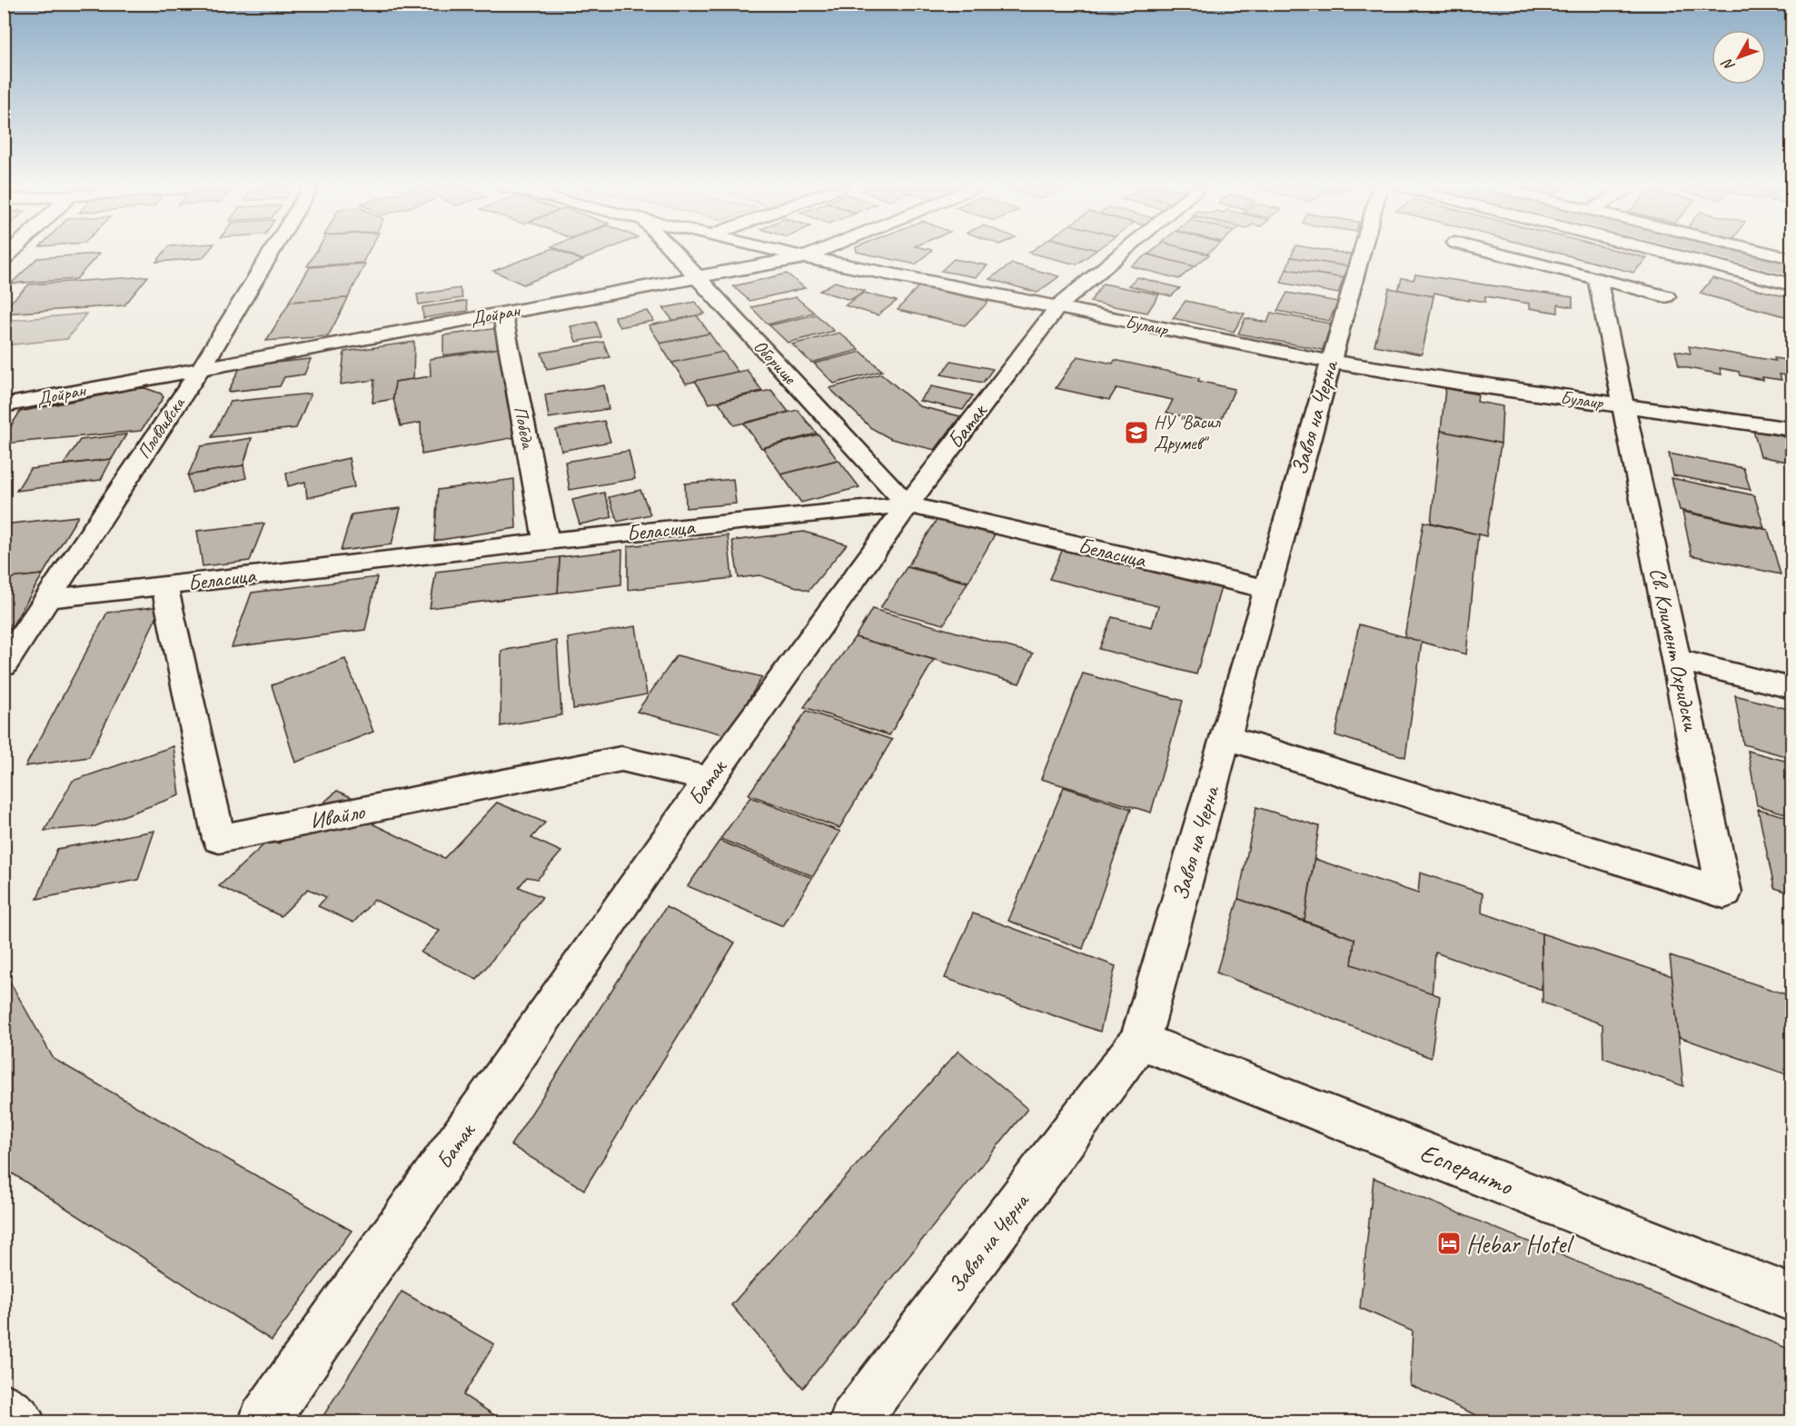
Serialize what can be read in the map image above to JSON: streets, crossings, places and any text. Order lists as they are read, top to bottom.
{
  "streets": {
    "street": [
      "Дойран",
      "Булаир",
      "Оборище",
      "Завоя на Черна",
      "Батак",
      "Победа",
      "Пловдивска",
      "Беласица",
      "Св. Климент Охридски",
      "Ивайло",
      "Есперанто"
    ]
  },
  "crossings": [
    ["Дойран", "Булаир"],
    ["Дойран", "Оборище"],
    ["Дойран", "Победа"],
    ["Дойран", "Пловдивска"],
    ["Булаир", "Завоя на Черна"],
    ["Булаир", "Батак"],
    ["Булаир", "Св. Климент Охридски"],
    ["Оборище", "Батак"],
    ["Оборище", "Беласица"],
    ["Завоя на Черна", "Беласица"],
    ["Завоя на Черна", "Св. Климент Охридски"],
    ["Завоя на Черна", "Есперанто"],
    ["Батак", "Беласица"],
    ["Батак", "Ивайло"],
    ["Победа", "Беласица"],
    ["Пловдивска", "Беласица"],
    ["Беласица", "Ивайло"]
  ],
  "places": {
    "school or university": ["НУ \"Васил Друмев\""],
    "hotel": ["Hebar Hotel"]
  },
  "north": "bottom left"
}
